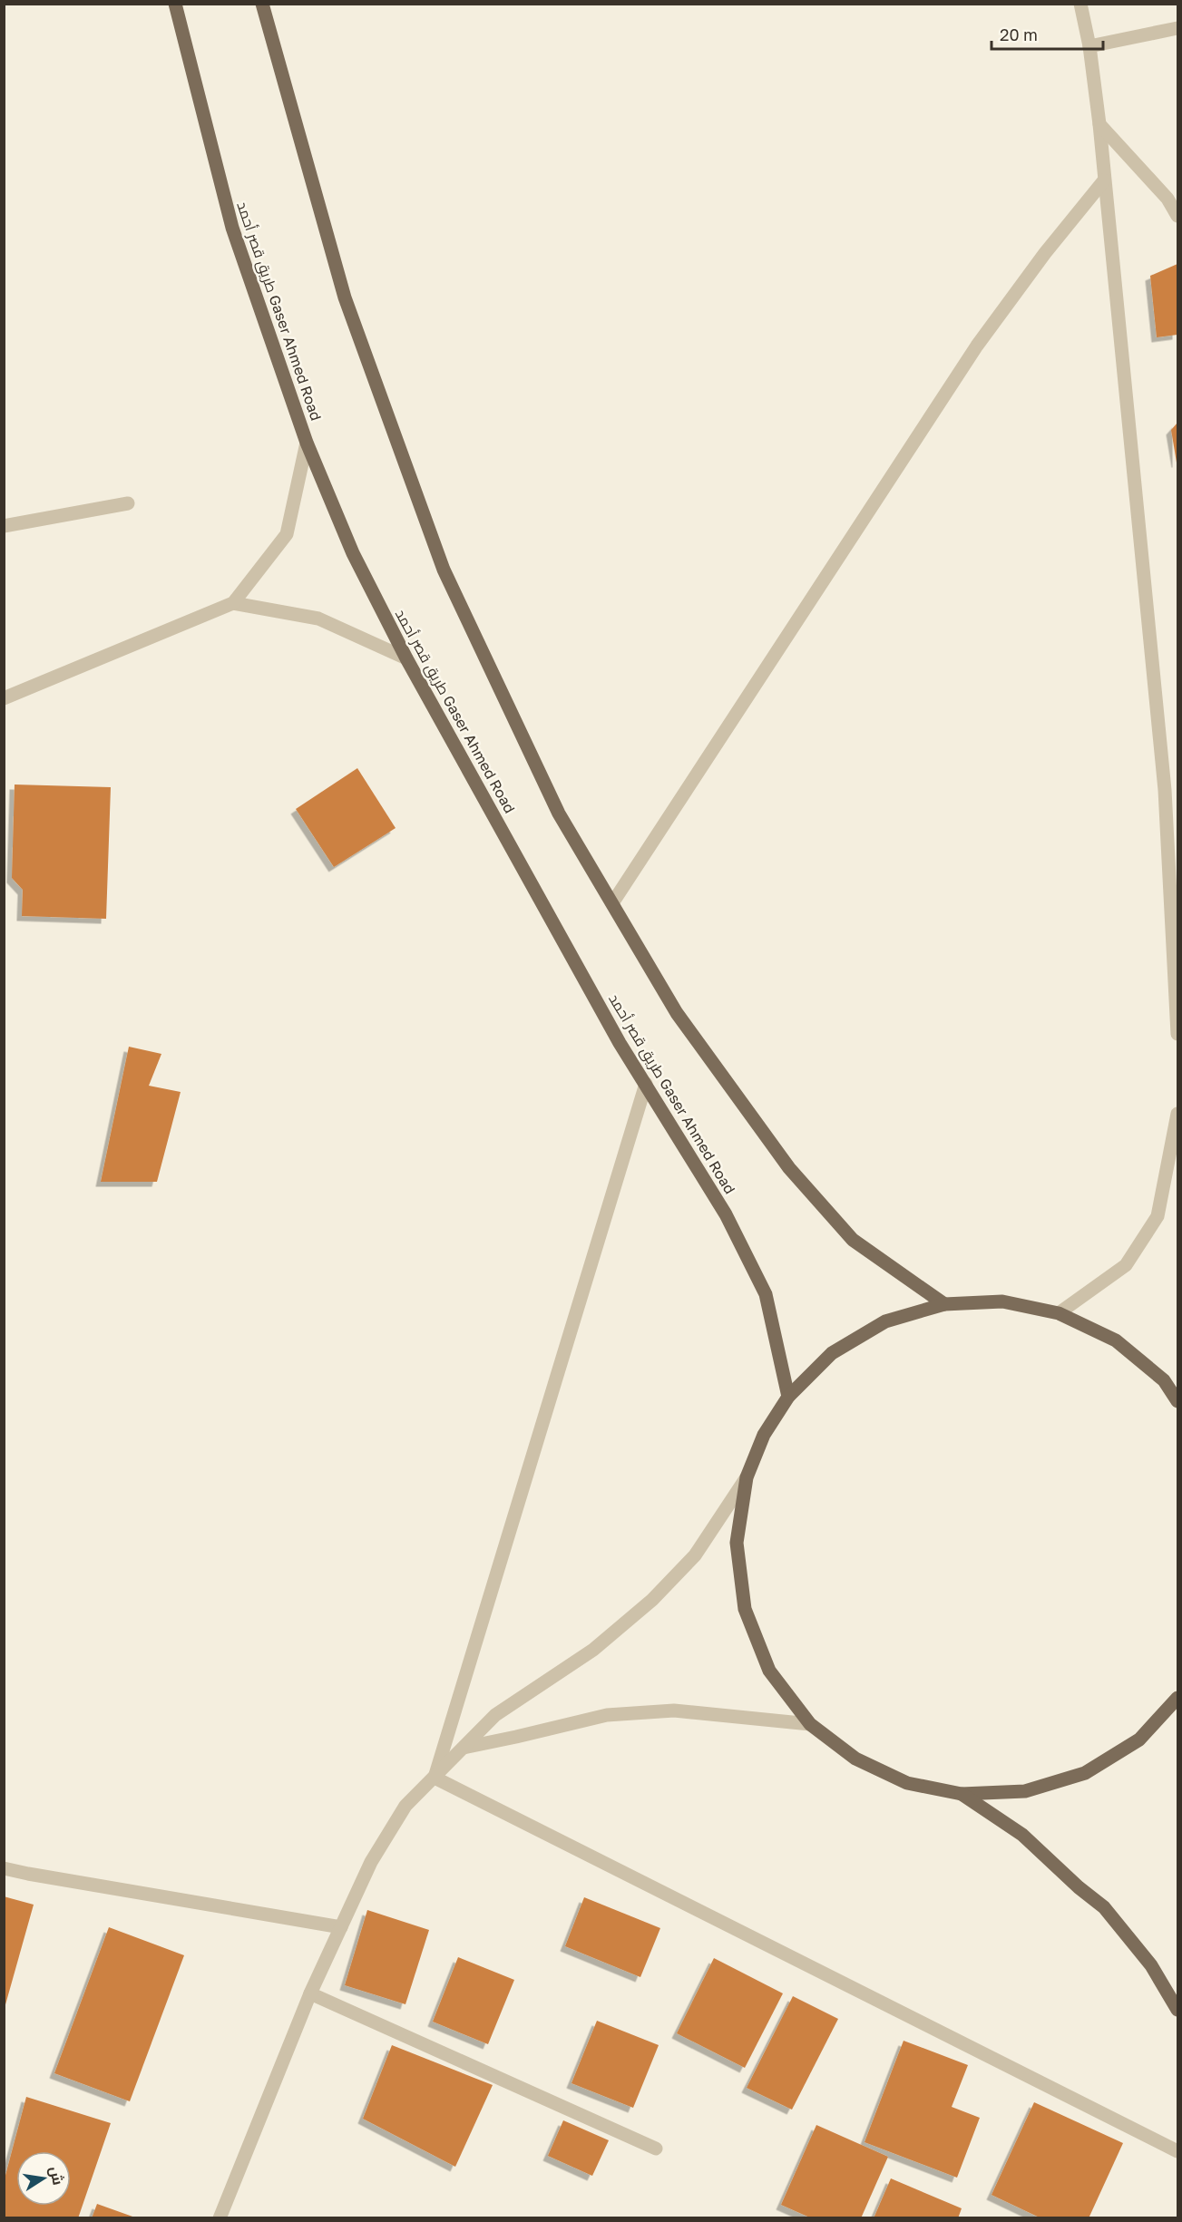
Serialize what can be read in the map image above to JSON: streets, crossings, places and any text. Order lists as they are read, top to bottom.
{
  "streets": {
    "main road": ["طريق قصر أحمد Gaser Ahmed Road"]
  },
  "scale_bar": "20 m",
  "north": "right"
}
